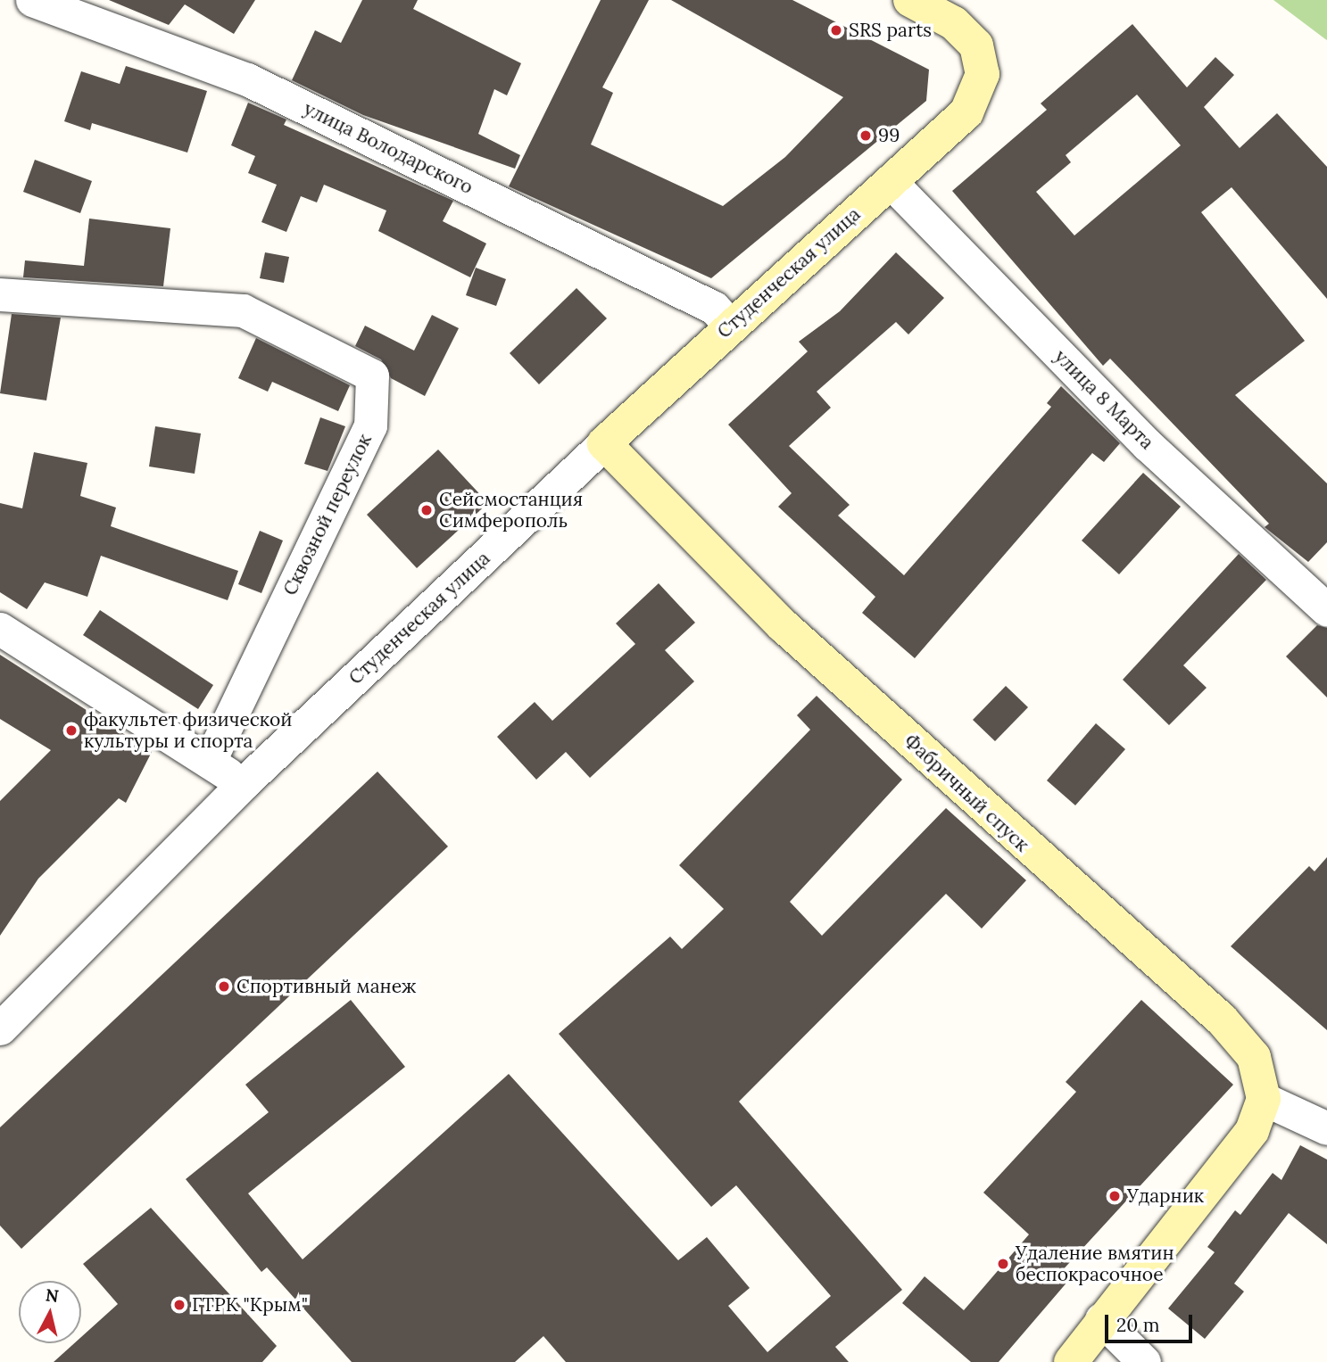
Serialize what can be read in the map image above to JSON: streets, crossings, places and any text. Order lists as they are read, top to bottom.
{
  "streets": {
    "main road": ["Студенческая улица", "Фабричный спуск"],
    "street": ["улица Володарского", "улица 8 Марта", "Сквозной переулок"]
  },
  "crossings": [
    ["улица Володарского", "Студенческая улица"],
    ["Студенческая улица", "улица 8 Марта"],
    ["Студенческая улица", "Фабричный спуск"]
  ],
  "places": [
    "SRS parts",
    "99",
    "Сейсмостанция Симферополь",
    "факультет физической культуры и спорта",
    "Спортивный манеж",
    "Ударник",
    "Удаление вмятин беспокрасочное",
    "ГТРК \"Крым\""
  ],
  "scale_bar": "20 m",
  "north": "top"
}
